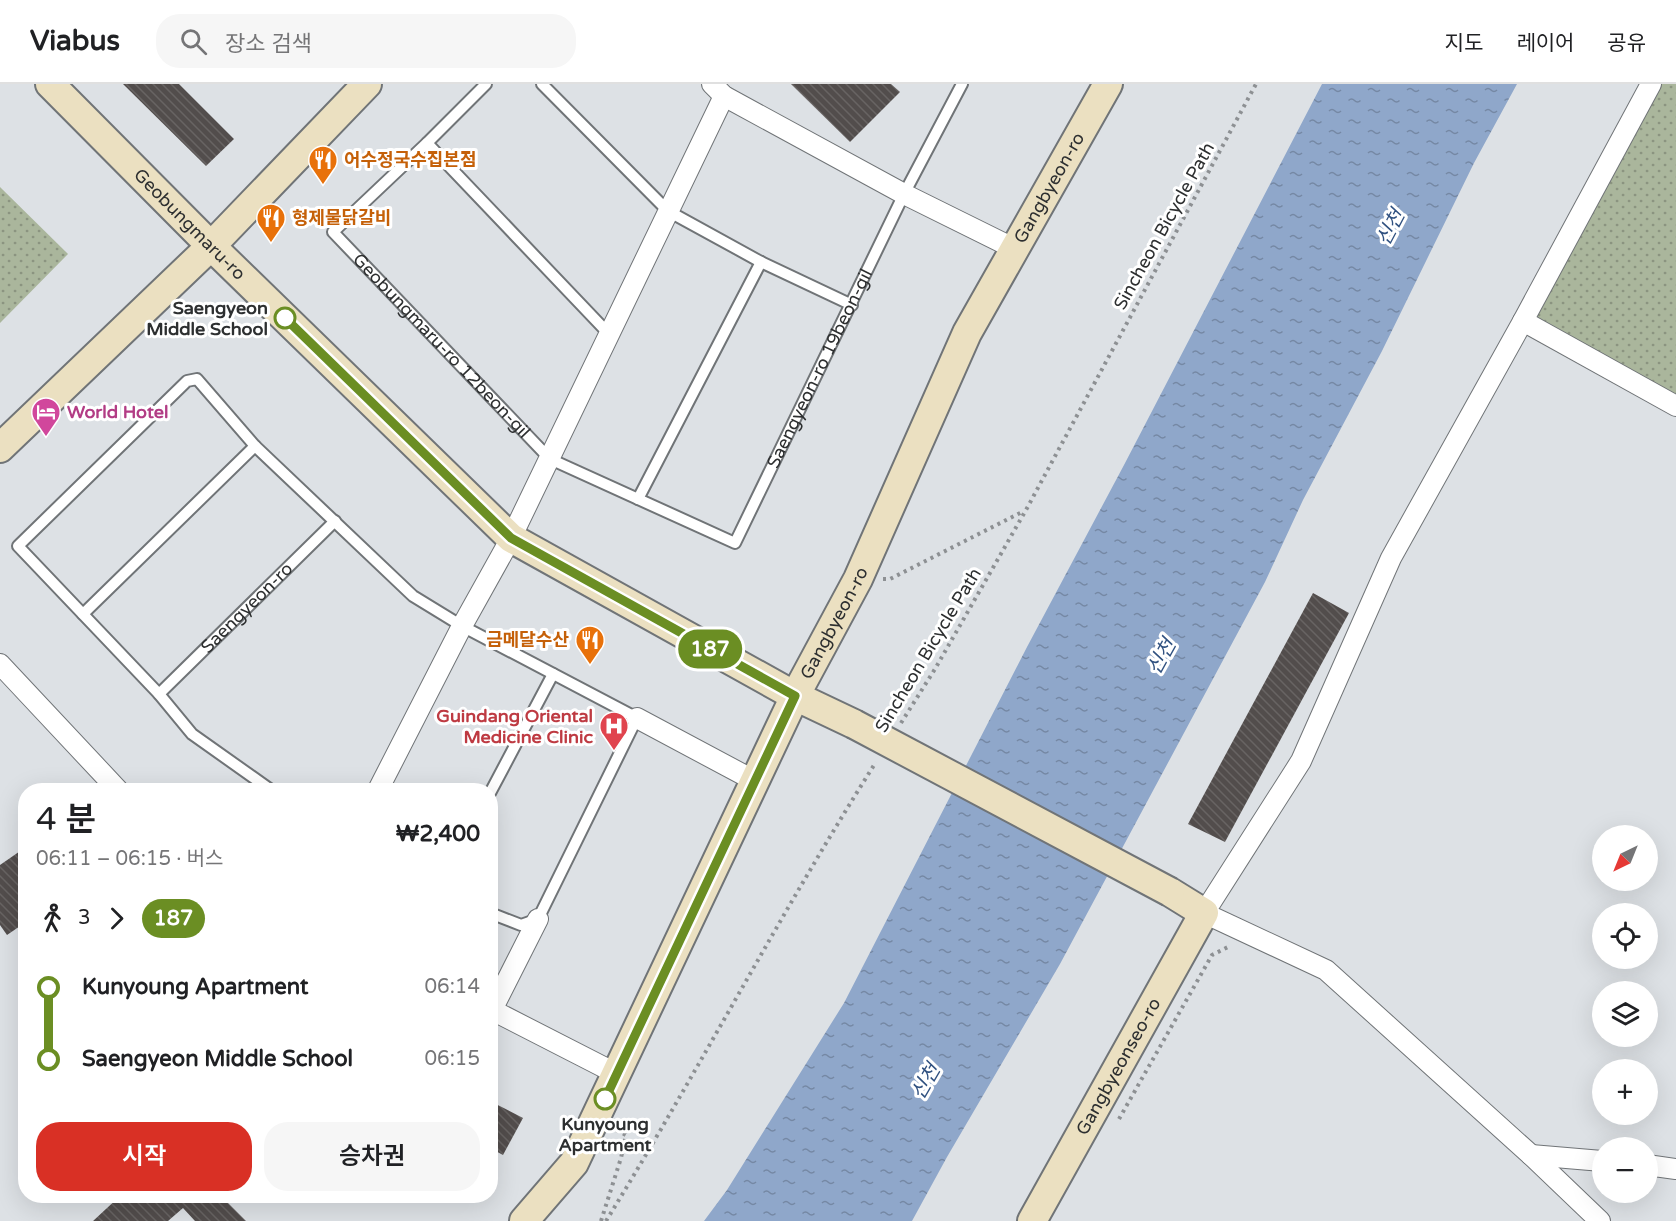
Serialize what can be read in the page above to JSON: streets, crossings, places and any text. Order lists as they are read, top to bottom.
{
  "streets": {
    "street": ["Gangbyeon-ro", "Geobungmaru-ro", "Gangbyeonseo-ro"],
    "lane": ["Geobungmaru-ro 12beon-gil", "Saengyeon-ro 19beon-gil", "Saengyeon-ro"],
    "path": ["Sincheon Bicycle Path"]
  },
  "crossings": [
    ["Gangbyeon-ro", "Geobungmaru-ro"],
    ["Geobungmaru-ro", "Gangbyeonseo-ro"],
    ["Geobungmaru-ro 12beon-gil", "Saengyeon-ro 19beon-gil"]
  ],
  "water": ["신천"],
  "places": {
    "restaurant": ["어수정국수집본점", "형제물닭갈비", "금메달수산"],
    "other": ["Saengyeon Middle School", "Kunyoung Apartment"],
    "hotel": ["World Hotel"],
    "hospital": ["Guindang Oriental Medicine Clinic"]
  },
  "lines": ["bus line 187"],
  "north": "bottom left",
  "page": {
    "header": "Viabus",
    "search": "장소 검색",
    "nav": ["지도", "레이어", "공유"],
    "on_map": "187",
    "heading": ["4 분", "06:11 – 06:15 · 버스", "₩2,400"],
    "map_buttons": ["+", "−"],
    "legs": ["3", "187"],
    "list": [
      {
        "name": "Kunyoung Apartment",
        "value": "06:14"
      },
      {
        "name": "Saengyeon Middle School",
        "value": "06:15"
      }
    ],
    "buttons": ["시작", "승차권"]
  }
}
